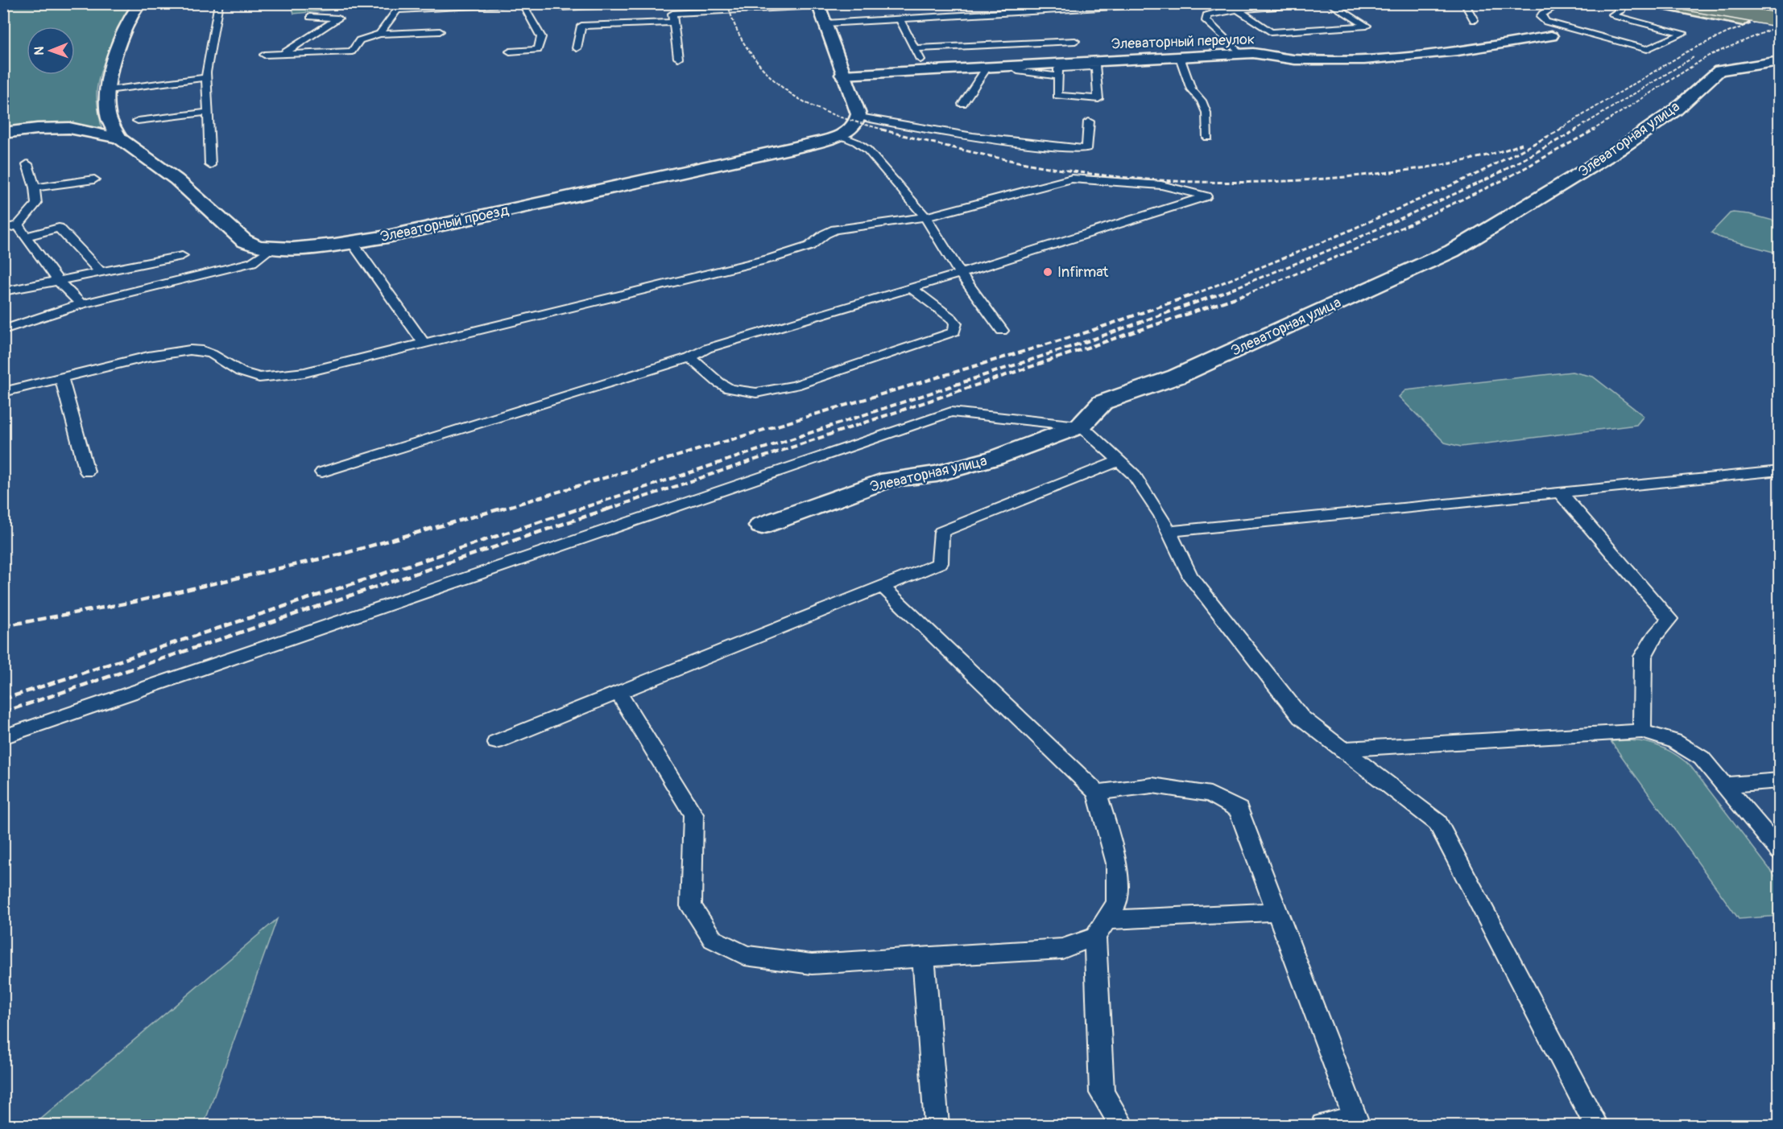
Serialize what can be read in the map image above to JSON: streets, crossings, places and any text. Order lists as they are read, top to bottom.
{
  "streets": {
    "street": ["Элеваторный переулок", "Элеваторная улица", "Элеваторный проезд"]
  },
  "places": ["Infirmat"],
  "north": "left"
}
